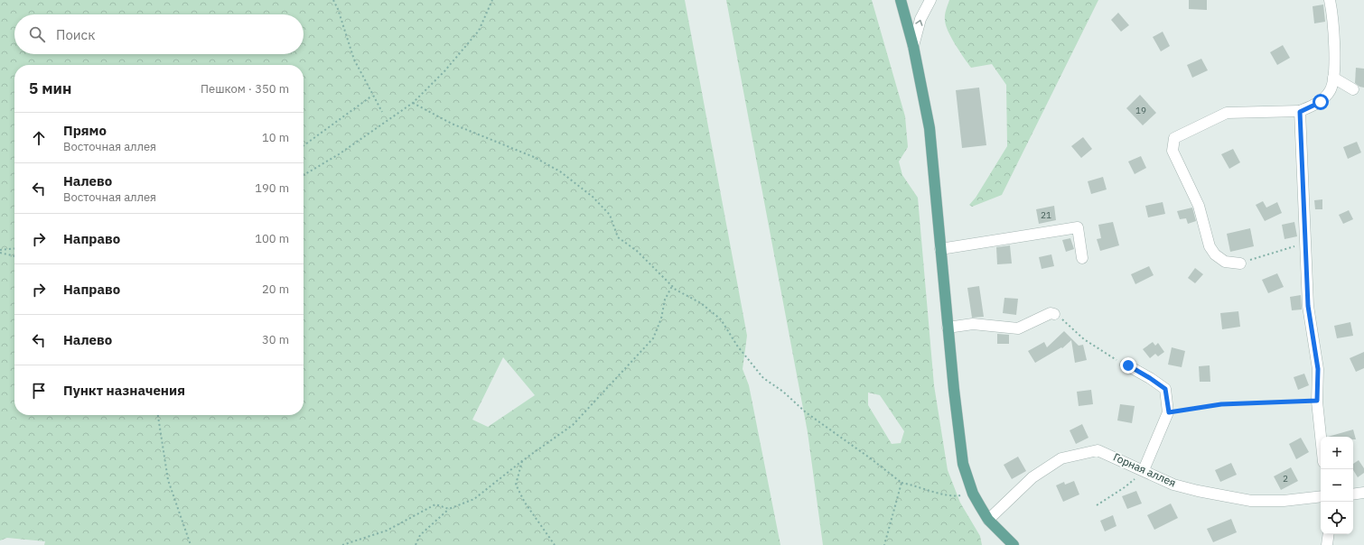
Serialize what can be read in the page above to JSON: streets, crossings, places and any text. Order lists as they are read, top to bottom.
{
  "streets": {
    "street": ["Горная аллея"]
  },
  "house_numbers": ["19", "21", "2"],
  "page": {
    "search": "Поиск",
    "heading": ["5 мин", "Пешком · 350 m"],
    "list": [
      ["Прямо", "Восточная аллея", "10 m"],
      ["Налево", "Восточная аллея", "190 m"],
      ["Направо", "100 m"],
      ["Направо", "20 m"],
      ["Налево", "30 m"],
      "Пункт назначения"
    ],
    "map_buttons": ["+", "−"]
  }
}
